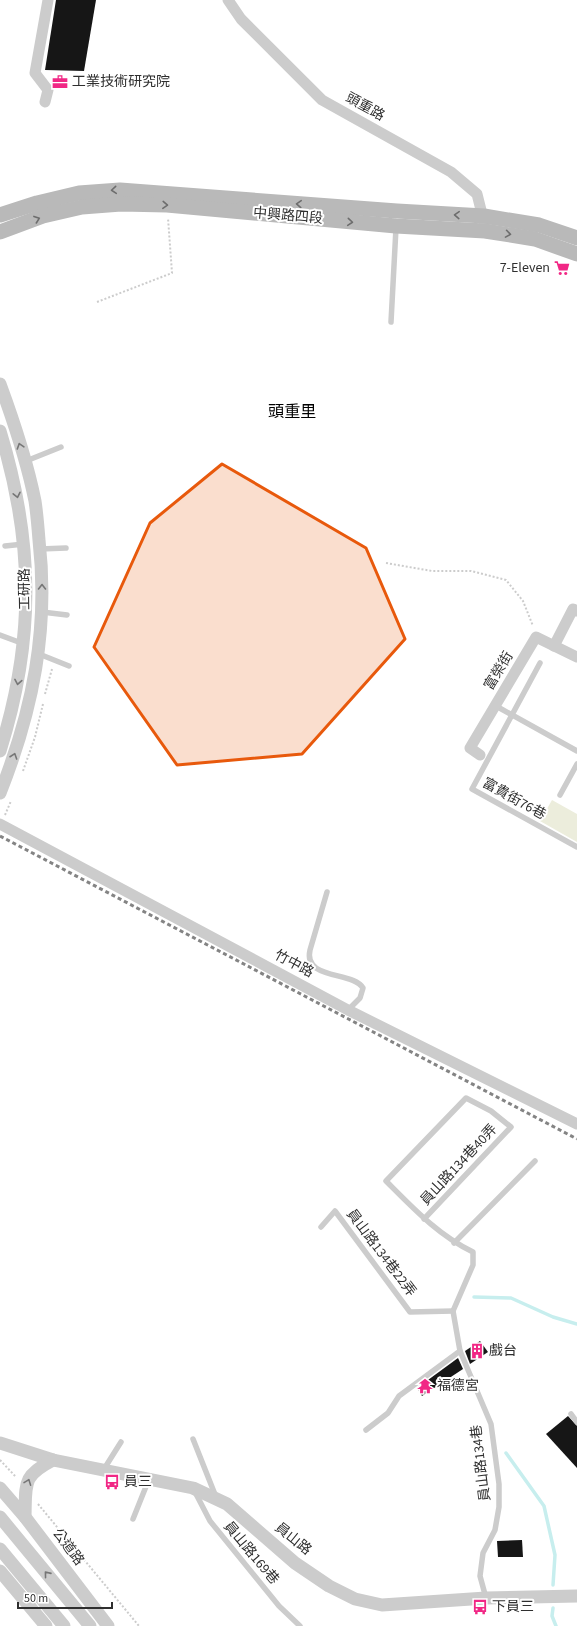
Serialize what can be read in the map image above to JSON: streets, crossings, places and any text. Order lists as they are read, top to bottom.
{
  "streets": {
    "main road": ["中興路四段"],
    "street": [
      "頭重路",
      "工研路",
      "富榮街",
      "竹中路",
      "員山路",
      "公道路"
    ],
    "lane": [
      "富貴街76巷",
      "員山路134巷40弄",
      "員山路134巷22弄",
      "員山路134巷",
      "員山路169巷"
    ]
  },
  "crossings": [
    ["頭重路", "中興路四段"],
    ["富榮街", "富貴街76巷"],
    ["員山路134巷22弄", "員山路134巷"],
    ["員山路134巷", "員山路"],
    ["員山路", "員山路169巷"]
  ],
  "districts": ["頭重里"],
  "places": {
    "office": ["工業技術研究院"],
    "supermarket": ["7-Eleven"],
    "building": ["戲台"],
    "temple": ["福德宮"],
    "bus stop": ["員三", "下員三"]
  },
  "scale_bar": "50 m"
}
